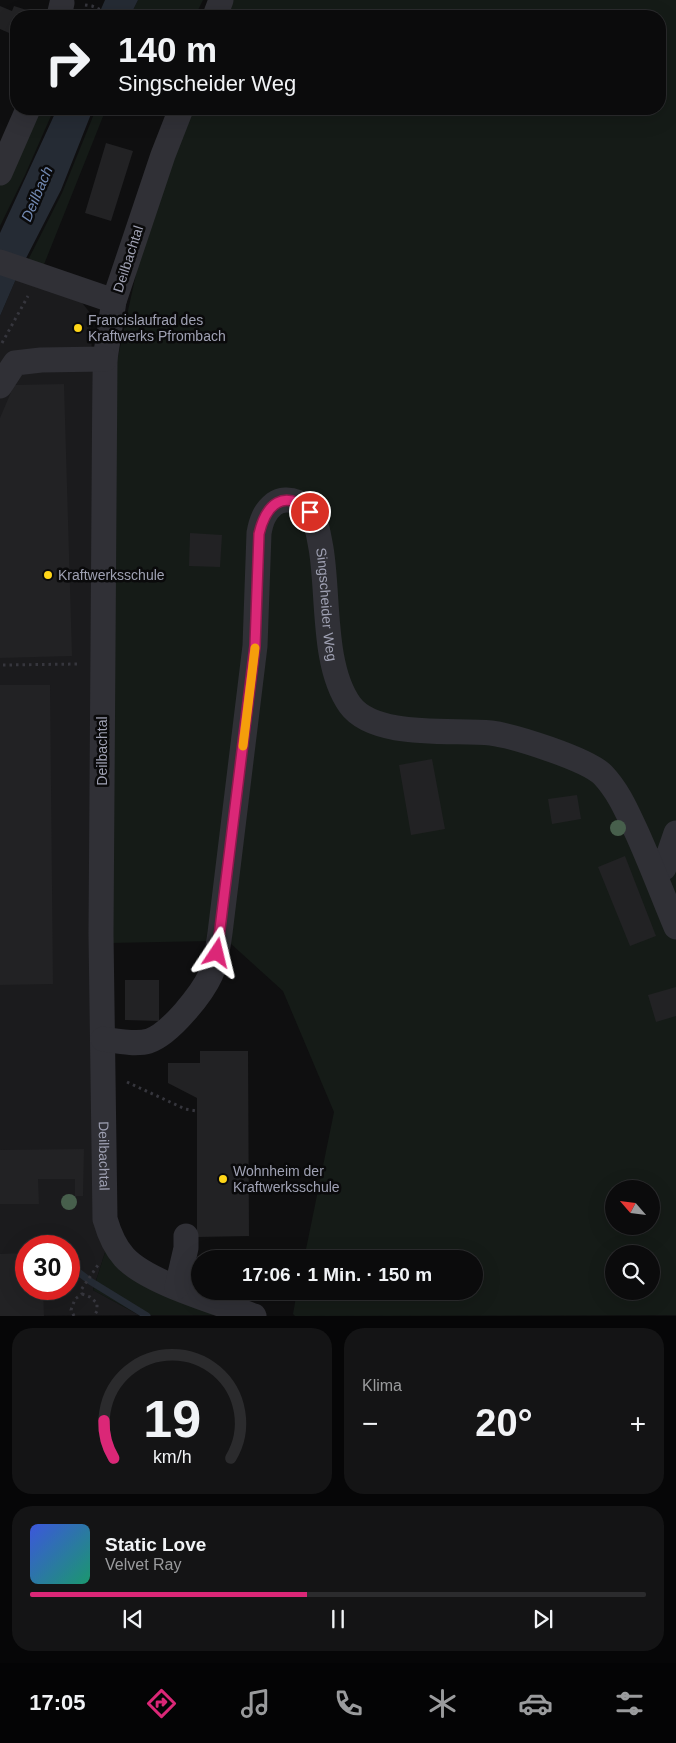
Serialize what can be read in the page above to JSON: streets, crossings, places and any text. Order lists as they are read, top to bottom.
{
  "streets": {
    "street": ["Deilbachtal", "Singscheider Weg"]
  },
  "crossings": [
    ["Deilbachtal", "Singscheider Weg"]
  ],
  "water": ["Deilbach"],
  "places": ["Francislaufrad des Kraftwerks Pfrombach", "Kraftwerksschule", "Wohnheim der Kraftwerksschule"],
  "north": "top left",
  "page": {
    "turn": ["140 m", "Singscheider Weg"],
    "limit": "30",
    "trip": "17:06 · 1 Min. · 150 m",
    "tile": "Klima",
    "heat": ["−", "20°", "+"],
    "song": ["Static Love", "Velvet Ray"],
    "tabs": "17:05",
    "gauge": ["19", "km/h"]
  }
}
